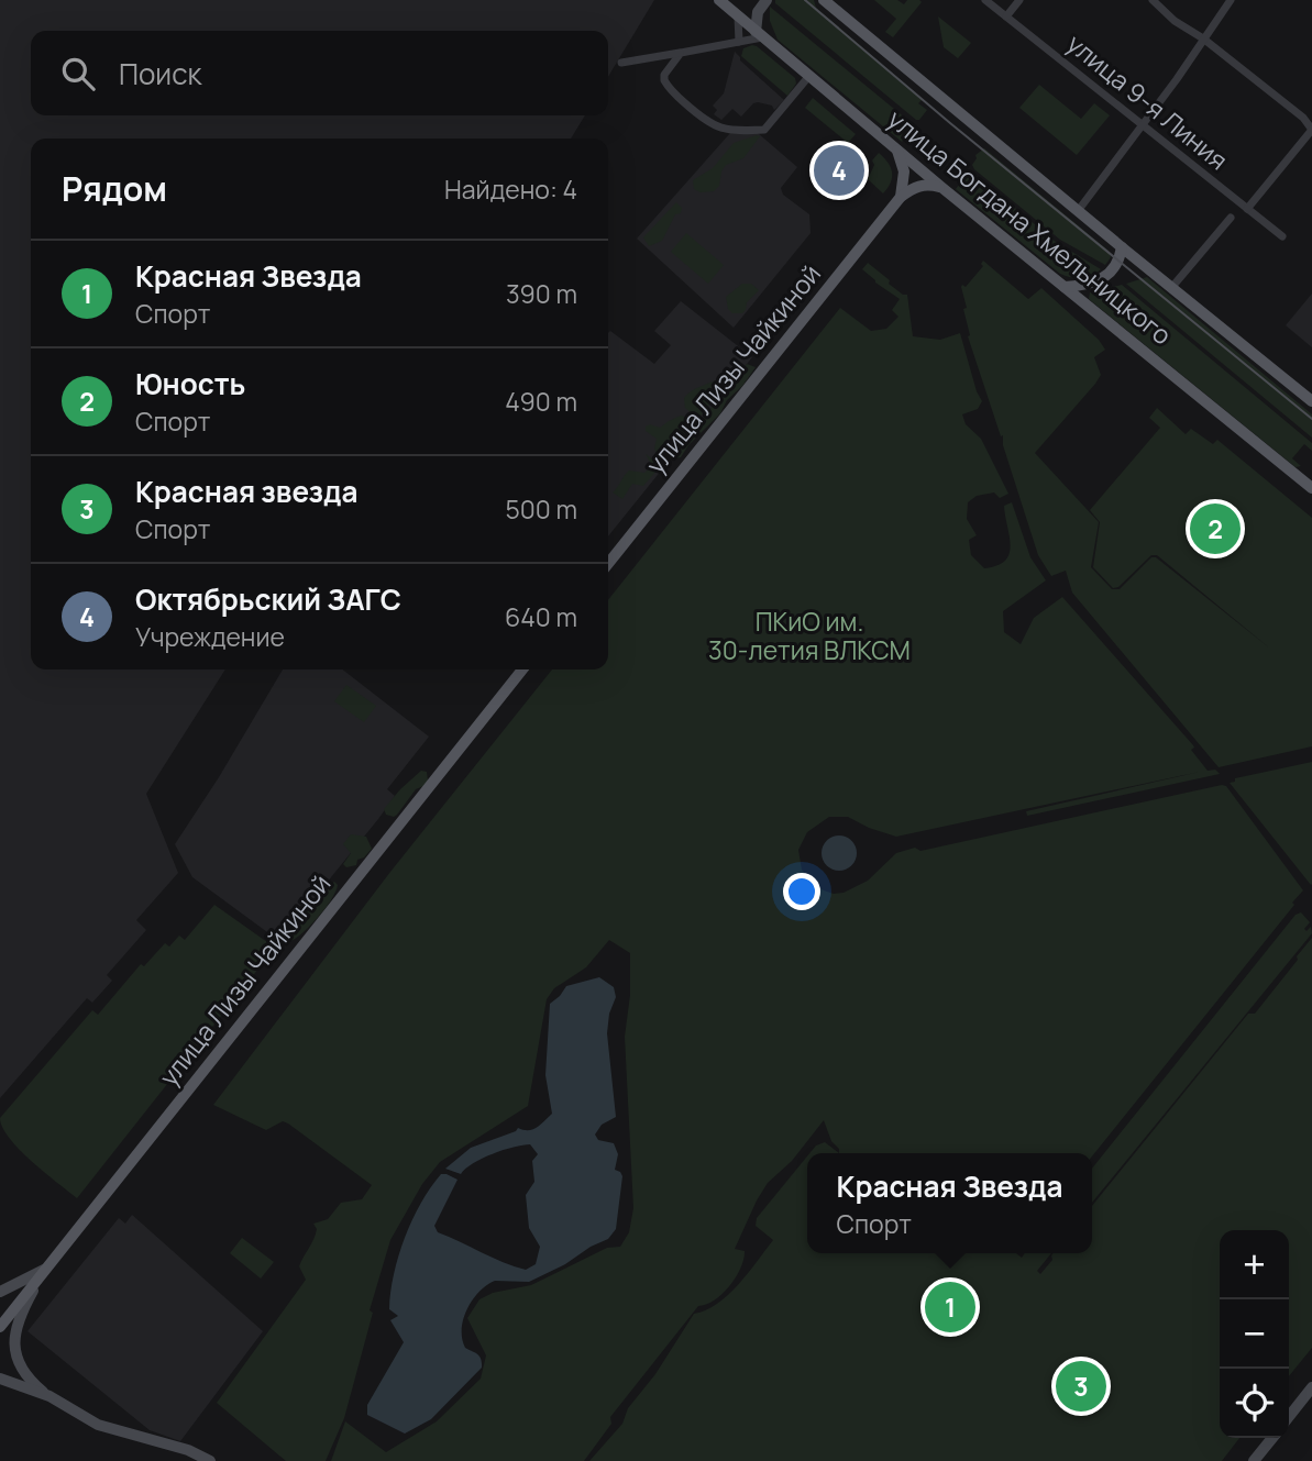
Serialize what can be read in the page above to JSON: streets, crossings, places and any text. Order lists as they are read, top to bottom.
{
  "streets": {
    "main road": ["улица Богдана Хмельницкого", "улица Лизы Чайкиной"],
    "street": ["улица 9-я Линия"]
  },
  "parks": ["ПКиО им. 30-летия ВЛКСМ"],
  "page": {
    "search": "Поиск",
    "heading": ["Рядом", "Найдено: 4"],
    "pins": [
      "4",
      "2",
      "1",
      "3"
    ],
    "list": [
      {
        "mark": "1",
        "name": "Красная Звезда",
        "note": "Спорт",
        "value": "390 m"
      },
      {
        "mark": "2",
        "name": "Юность",
        "note": "Спорт",
        "value": "490 m"
      },
      {
        "mark": "3",
        "name": "Красная звезда",
        "note": "Спорт",
        "value": "500 m"
      },
      {
        "mark": "4",
        "name": "Октябрьский ЗАГС",
        "note": "Учреждение",
        "value": "640 m"
      }
    ],
    "popup": ["Красная Звезда", "Спорт"],
    "map_buttons": ["+", "−"]
  }
}
